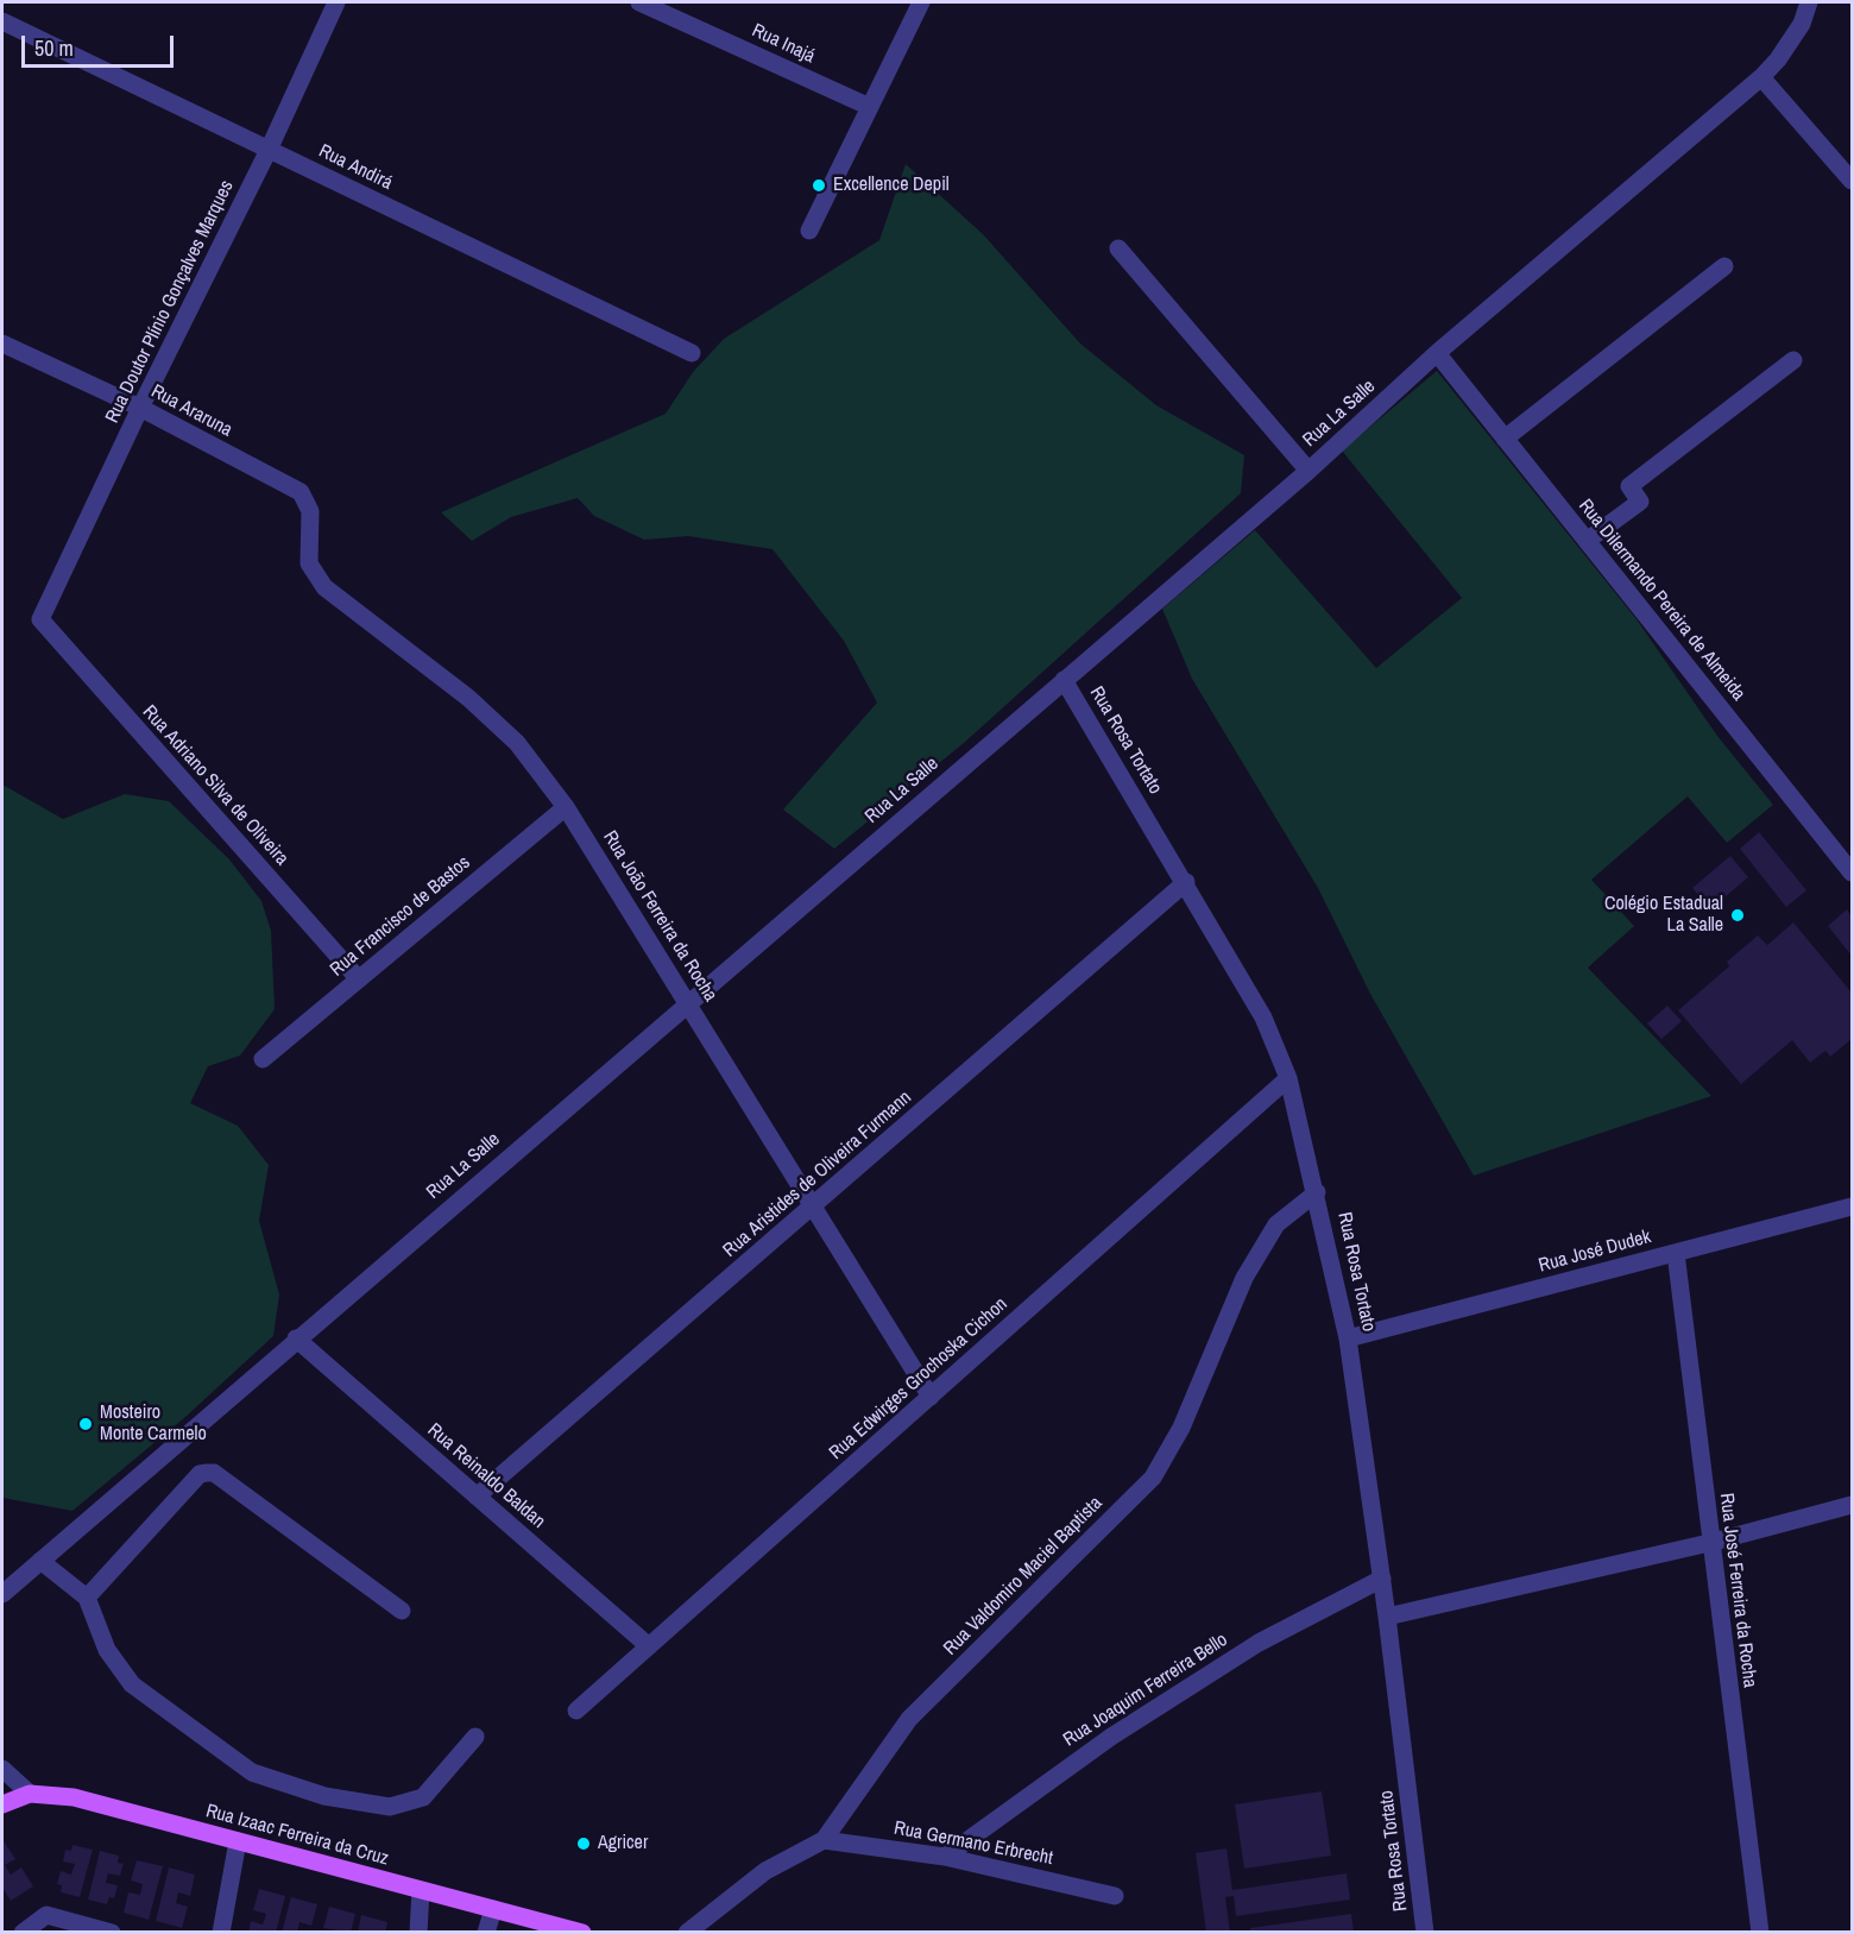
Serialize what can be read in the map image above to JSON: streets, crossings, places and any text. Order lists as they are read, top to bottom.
{
  "streets": {
    "main road": ["Rua Izaac Ferreira da Cruz"],
    "street": [
      "Rua Inajá",
      "Rua Andirá",
      "Rua Doutor Plínio Gonçalves Marques",
      "Rua Araruna",
      "Rua La Salle",
      "Rua Dilermando Pereira de Almeida",
      "Rua Rosa Tortato",
      "Rua Adriano Silva de Oliveira",
      "Rua Francisco de Bastos",
      "Rua João Ferreira da Rocha",
      "Rua Aristides de Oliveira Furmann",
      "Rua José Dudek",
      "Rua Edwirges Grochoska Cichon",
      "Rua Reinaldo Baldan",
      "Rua Valdomiro Maciel Baptista",
      "Rua José Ferreira da Rocha",
      "Rua Joaquim Ferreira Bello",
      "Rua Germano Erbrecht"
    ]
  },
  "crossings": [
    ["Rua Andirá", "Rua Doutor Plínio Gonçalves Marques"],
    ["Rua Doutor Plínio Gonçalves Marques", "Rua Araruna"],
    ["Rua Doutor Plínio Gonçalves Marques", "Rua Adriano Silva de Oliveira"],
    ["Rua Araruna", "Rua João Ferreira da Rocha"],
    ["Rua La Salle", "Rua Dilermando Pereira de Almeida"],
    ["Rua La Salle", "Rua Rosa Tortato"],
    ["Rua La Salle", "Rua João Ferreira da Rocha"],
    ["Rua La Salle", "Rua Reinaldo Baldan"],
    ["Rua Rosa Tortato", "Rua Aristides de Oliveira Furmann"],
    ["Rua Rosa Tortato", "Rua José Dudek"],
    ["Rua Rosa Tortato", "Rua Edwirges Grochoska Cichon"],
    ["Rua Rosa Tortato", "Rua Valdomiro Maciel Baptista"],
    ["Rua Rosa Tortato", "Rua Joaquim Ferreira Bello"],
    ["Rua Adriano Silva de Oliveira", "Rua Francisco de Bastos"],
    ["Rua Francisco de Bastos", "Rua João Ferreira da Rocha"],
    ["Rua João Ferreira da Rocha", "Rua Aristides de Oliveira Furmann"],
    ["Rua João Ferreira da Rocha", "Rua Edwirges Grochoska Cichon"],
    ["Rua Aristides de Oliveira Furmann", "Rua Reinaldo Baldan"],
    ["Rua José Dudek", "Rua José Ferreira da Rocha"],
    ["Rua Edwirges Grochoska Cichon", "Rua Reinaldo Baldan"],
    ["Rua Valdomiro Maciel Baptista", "Rua Germano Erbrecht"],
    ["Rua Joaquim Ferreira Bello", "Rua Germano Erbrecht"]
  ],
  "places": [
    "Excellence Depil",
    "Colégio Estadual La Salle",
    "Mosteiro Monte Carmelo",
    "Agricer"
  ],
  "scale_bar": "50 m"
}
